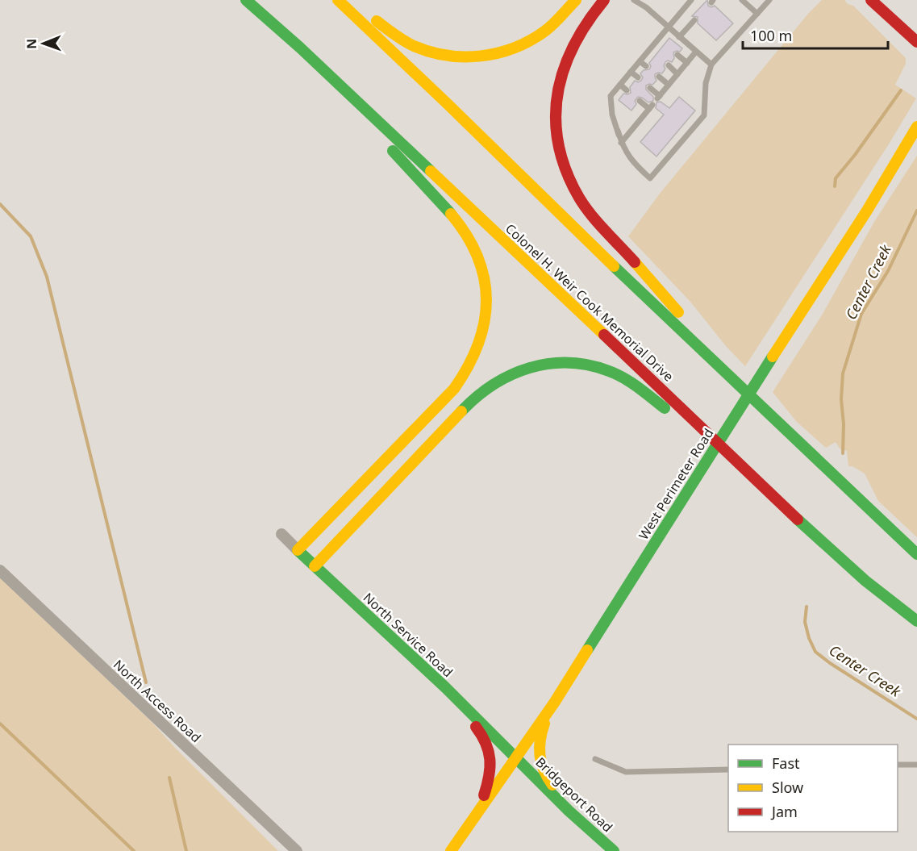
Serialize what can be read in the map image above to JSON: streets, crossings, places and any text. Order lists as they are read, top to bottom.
{
  "streets": {
    "main road": [
      "Colonel H. Weir Cook Memorial Drive",
      "West Perimeter Road",
      "North Service Road",
      "Bridgeport Road"
    ],
    "street": ["North Access Road"]
  },
  "crossings": [
    ["West Perimeter Road", "North Service Road"],
    ["West Perimeter Road", "Bridgeport Road"],
    ["North Service Road", "Bridgeport Road"]
  ],
  "water": ["Center Creek"],
  "legend": ["Fast", "Slow", "Jam"],
  "scale_bar": "100 m",
  "north": "left"
}
